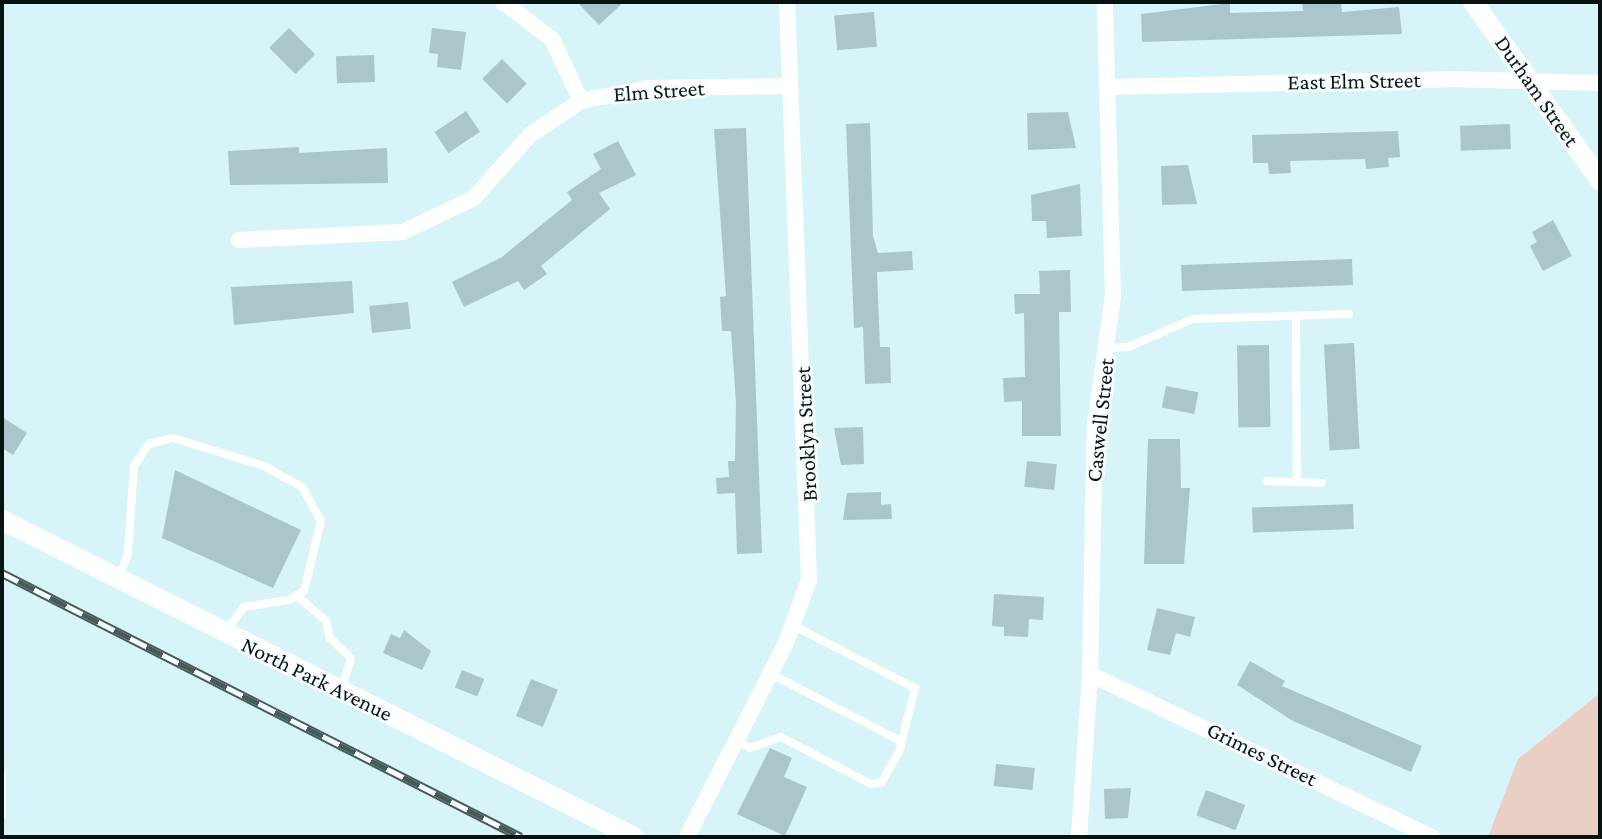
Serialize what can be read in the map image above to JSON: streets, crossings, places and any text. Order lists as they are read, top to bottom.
{
  "streets": {
    "street": [
      "East Elm Street",
      "Elm Street",
      "Durham Street",
      "Caswell Street",
      "Brooklyn Street",
      "North Park Avenue",
      "Grimes Street"
    ]
  },
  "crossings": [
    ["East Elm Street", "Durham Street"],
    ["East Elm Street", "Caswell Street"],
    ["Elm Street", "Brooklyn Street"],
    ["Caswell Street", "Grimes Street"]
  ]
}
